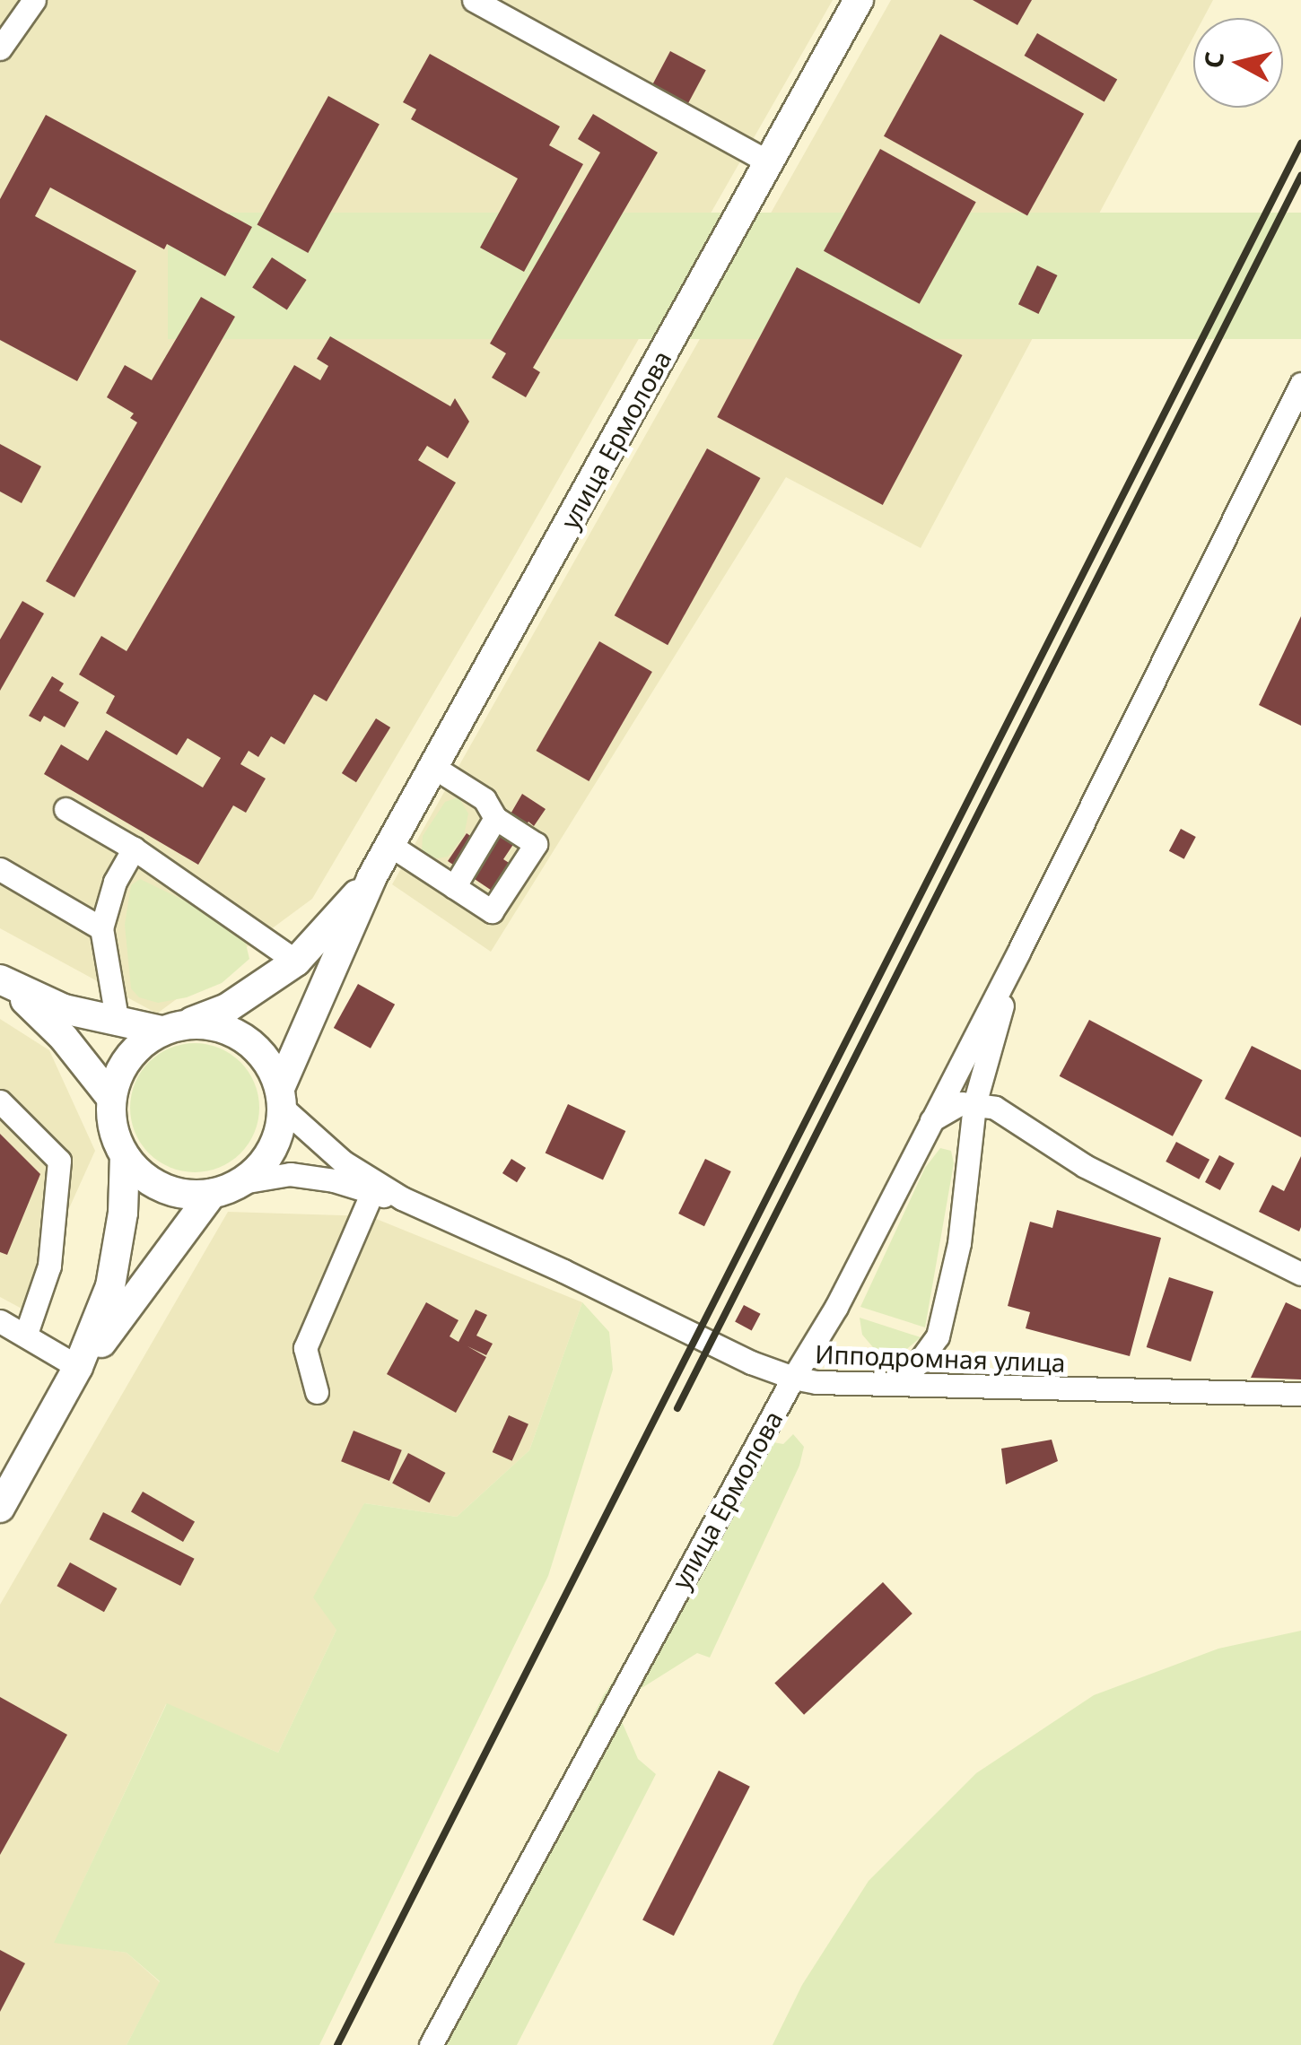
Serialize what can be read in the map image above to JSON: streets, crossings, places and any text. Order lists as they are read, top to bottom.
{
  "streets": {
    "main road": ["улица Ермолова"],
    "street": ["Ипподромная улица"]
  },
  "crossings": [
    ["улица Ермолова", "Ипподромная улица"]
  ],
  "north": "left"
}
